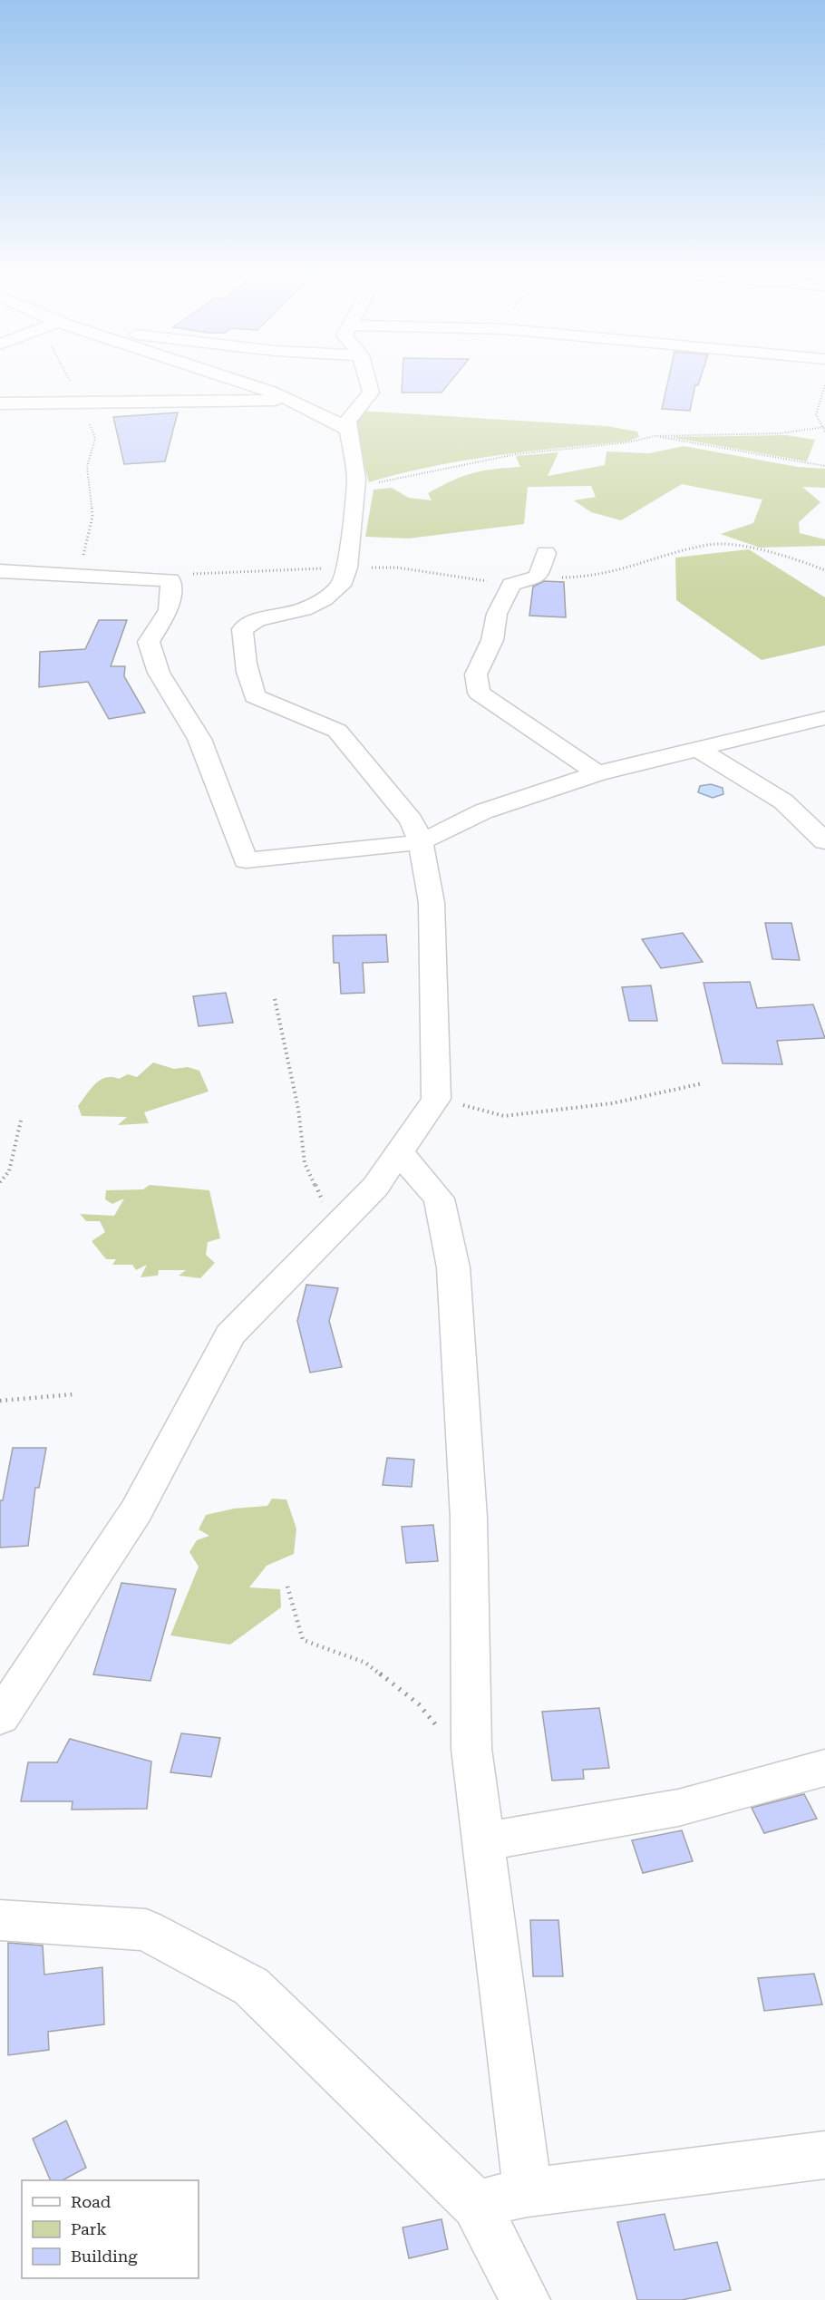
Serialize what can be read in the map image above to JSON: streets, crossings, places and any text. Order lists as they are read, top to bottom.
{
  "legend": ["Road", "Park", "Building"]
}
